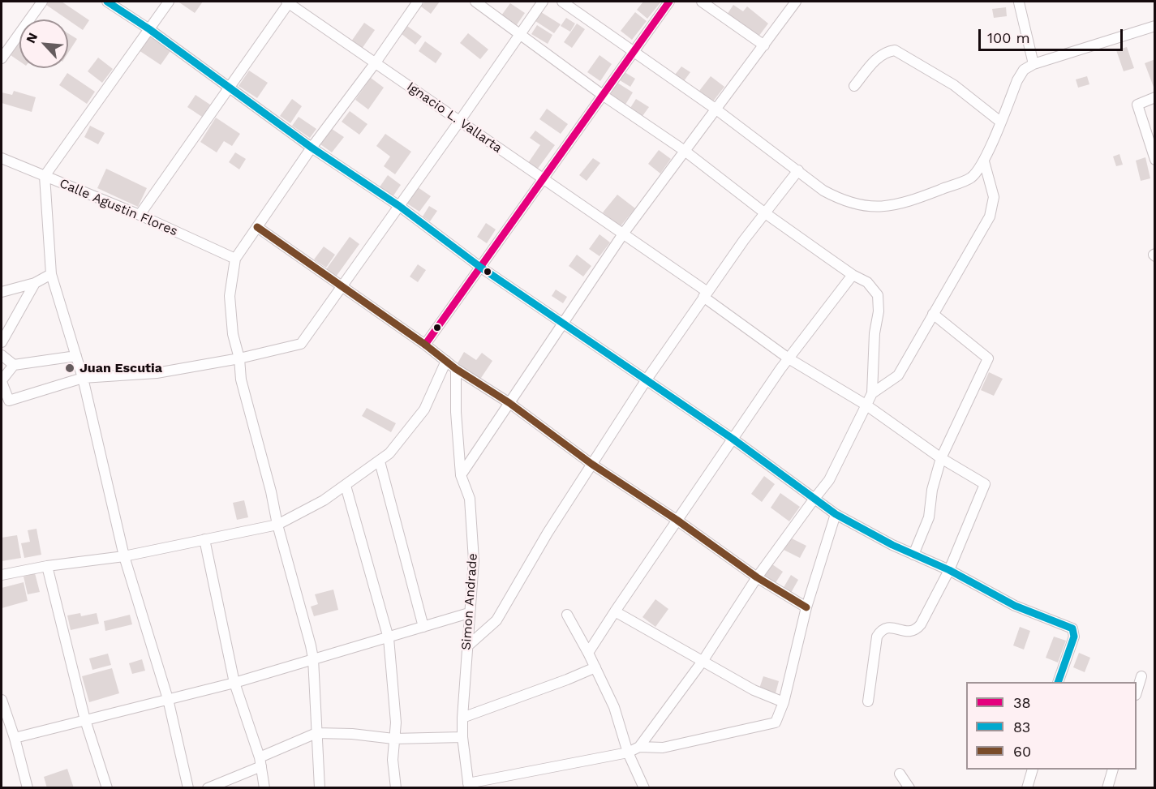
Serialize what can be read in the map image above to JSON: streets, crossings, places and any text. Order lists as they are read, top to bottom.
{
  "streets": {
    "street": ["Ignacio L. Vallarta", "Calle Agustin Flores", "Simon Andrade"]
  },
  "places": ["Juan Escutia"],
  "lines": ["transit line 38", "transit line 83", "transit line 60"],
  "legend": ["38", "83", "60"],
  "scale_bar": "100 m",
  "north": "top left"
}
